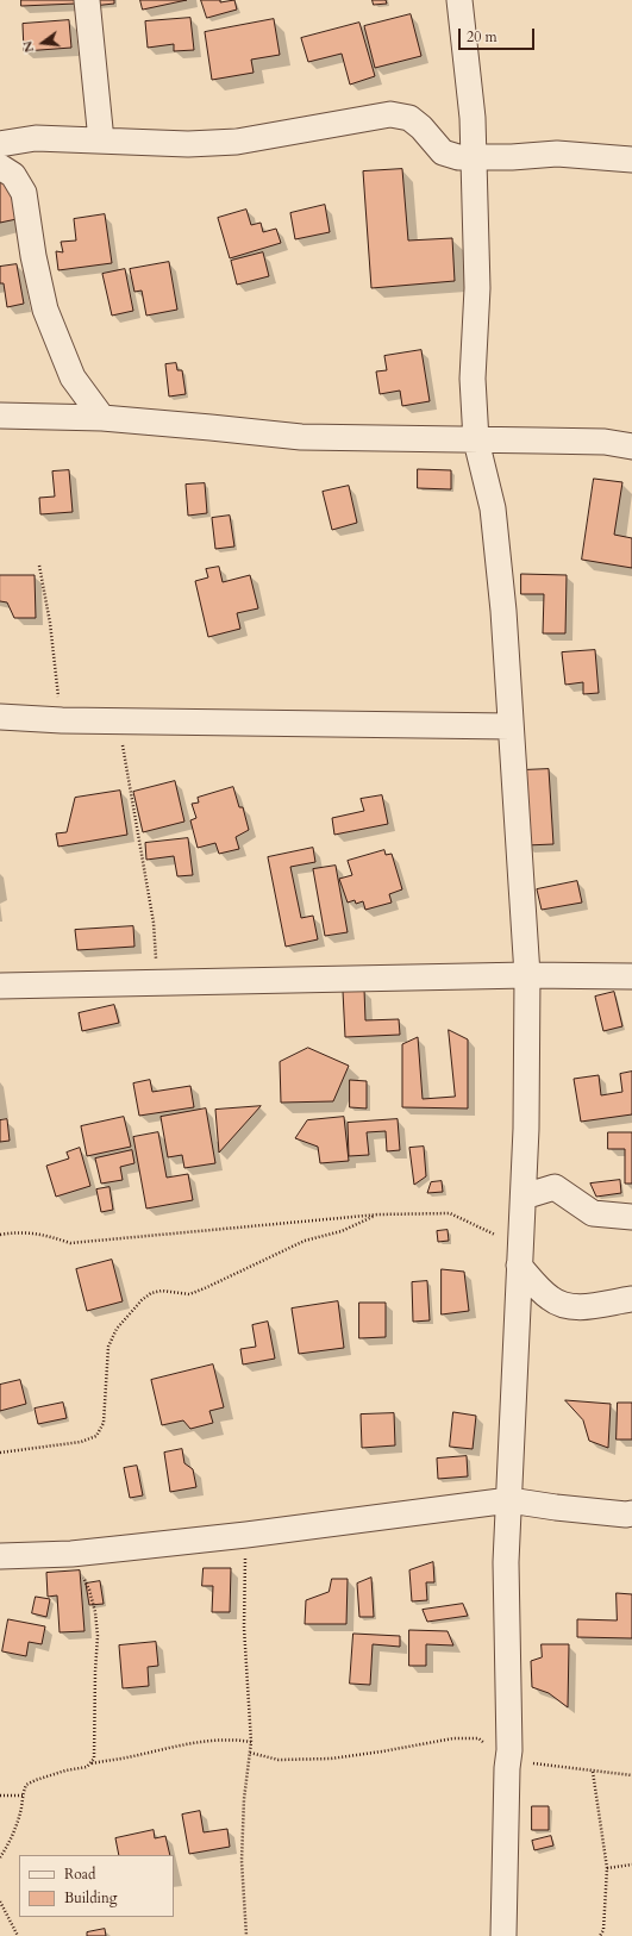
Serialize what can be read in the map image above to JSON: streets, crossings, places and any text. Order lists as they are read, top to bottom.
{
  "legend": ["Road", "Building"],
  "scale_bar": "20 m",
  "north": "left"
}
